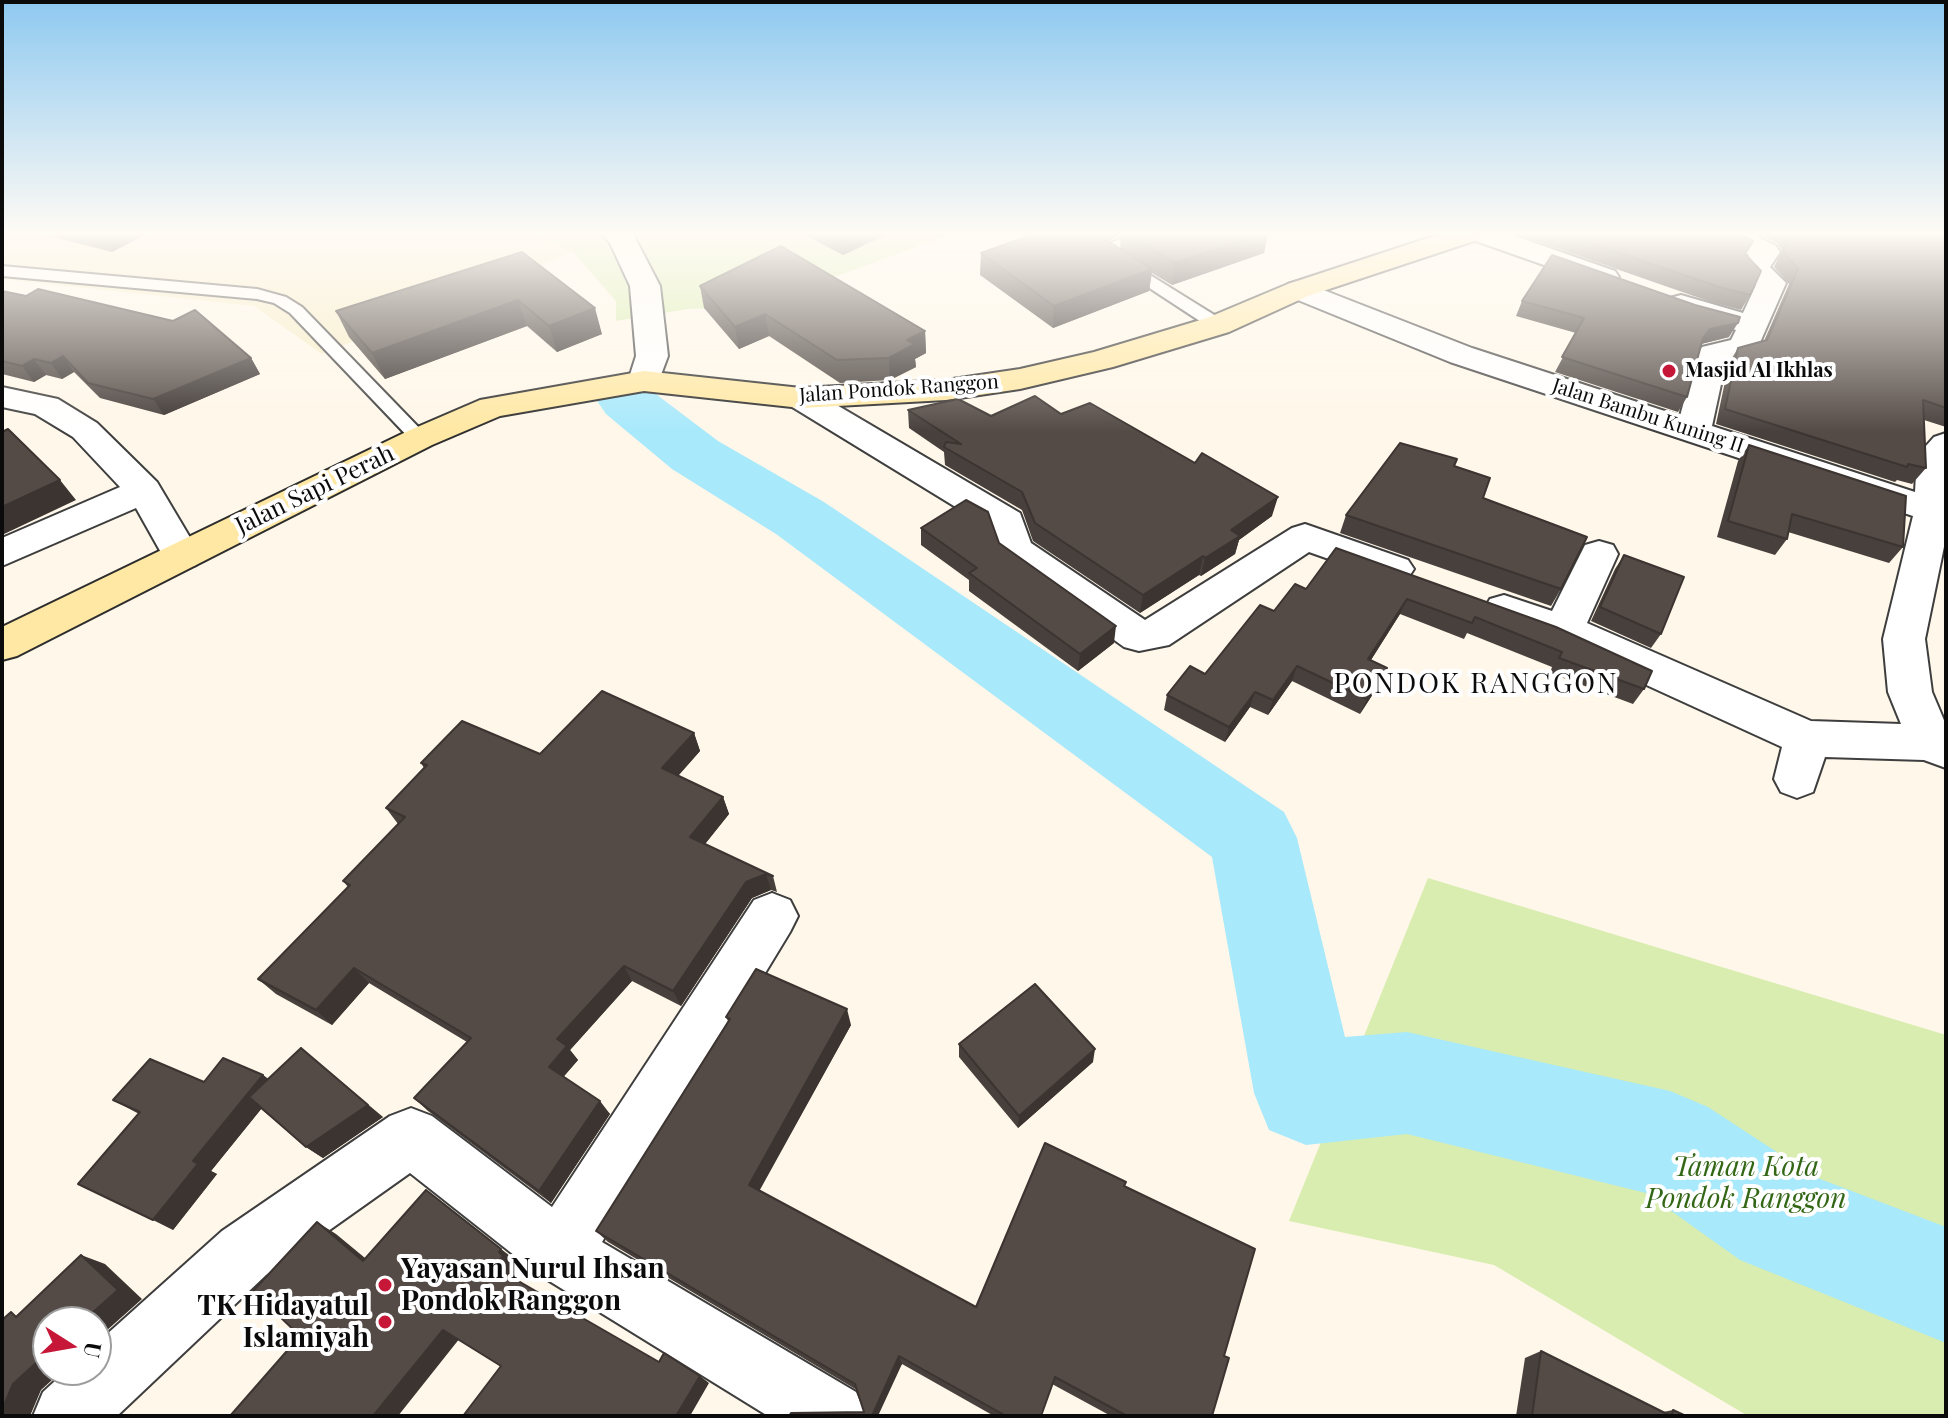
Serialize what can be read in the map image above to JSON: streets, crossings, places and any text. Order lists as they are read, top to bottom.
{
  "streets": {
    "street": ["Jalan Pondok Ranggon", "Jalan Bambu Kuning II", "Jalan Sapi Perah"]
  },
  "crossings": [
    ["Jalan Pondok Ranggon", "Jalan Sapi Perah"]
  ],
  "districts": ["PONDOK RANGGON"],
  "parks": ["Taman Kota Pondok Ranggon"],
  "places": ["Masjid Al Ikhlas", "Yayasan Nurul Ihsan Pondok Ranggon", "TK Hidayatul Islamiyah"],
  "north": "right"
}
